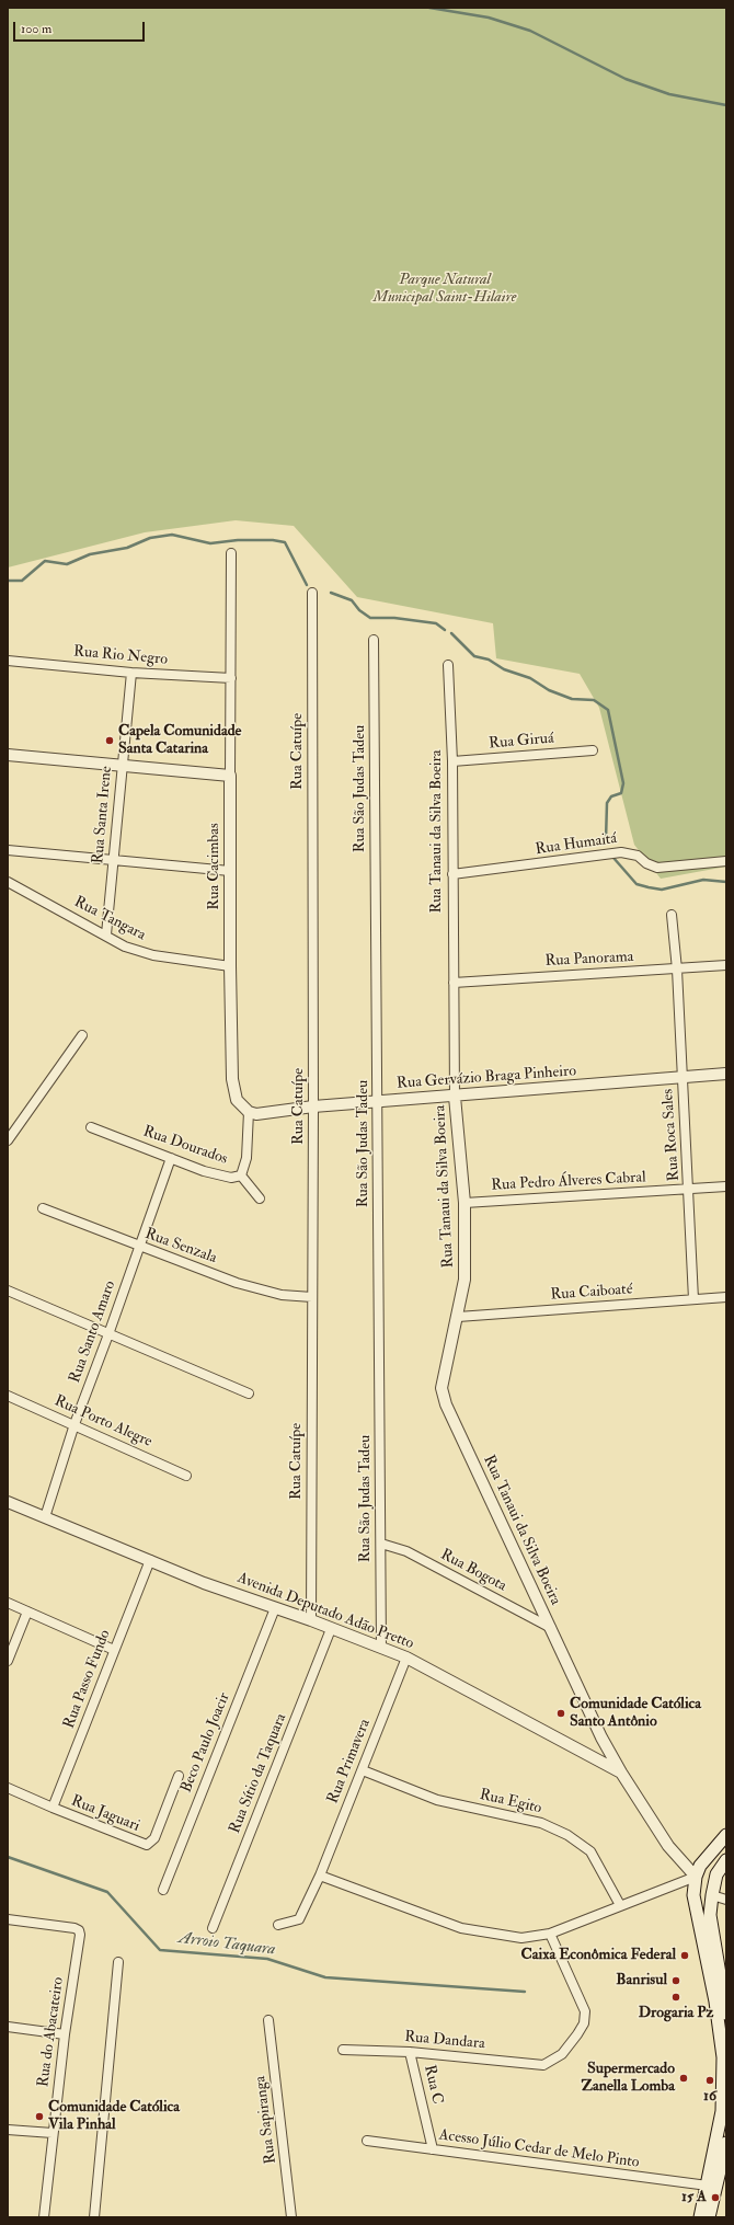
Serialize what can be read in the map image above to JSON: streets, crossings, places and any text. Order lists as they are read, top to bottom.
{
  "streets": {
    "street": [
      "Rua Rio Negro",
      "Rua Giruá",
      "Rua Catuípe",
      "Rua São Judas Tadeu",
      "Rua Santa Irene",
      "Rua Tanaui da Silva Boeira",
      "Rua Humaitá",
      "Rua Cacimbas",
      "Rua Tangara",
      "Rua Panorama",
      "Rua Gervázio Braga Pinheiro",
      "Rua Roca Sales",
      "Rua Dourados",
      "Rua Pedro Álveres Cabral",
      "Rua Senzala",
      "Rua Caiboaté",
      "Rua Santo Amaro",
      "Rua Porto Alegre",
      "Rua Bogota",
      "Avenida Deputado Adão Pretto",
      "Rua Passo Fundo",
      "Beco Paulo Joacir",
      "Rua Primavera",
      "Rua Sítio da Taquara",
      "Rua Egito",
      "Rua Jaguari",
      "Rua do Abacateiro",
      "Rua Dandara",
      "Rua C",
      "Rua Sapiranga",
      "Acesso Júlio Cedar de Melo Pinto"
    ]
  },
  "crossings": [
    ["Rua Rio Negro", "Rua Santa Irene"],
    ["Rua Rio Negro", "Rua Cacimbas"],
    ["Rua Giruá", "Rua Tanaui da Silva Boeira"],
    ["Rua Catuípe", "Rua Gervázio Braga Pinheiro"],
    ["Rua Catuípe", "Rua Senzala"],
    ["Rua Catuípe", "Avenida Deputado Adão Pretto"],
    ["Rua São Judas Tadeu", "Rua Gervázio Braga Pinheiro"],
    ["Rua São Judas Tadeu", "Rua Bogota"],
    ["Rua São Judas Tadeu", "Avenida Deputado Adão Pretto"],
    ["Rua Santa Irene", "Rua Tangara"],
    ["Rua Tanaui da Silva Boeira", "Rua Humaitá"],
    ["Rua Tanaui da Silva Boeira", "Rua Panorama"],
    ["Rua Tanaui da Silva Boeira", "Rua Gervázio Braga Pinheiro"],
    ["Rua Tanaui da Silva Boeira", "Rua Pedro Álveres Cabral"],
    ["Rua Tanaui da Silva Boeira", "Rua Caiboaté"],
    ["Rua Tanaui da Silva Boeira", "Rua Bogota"],
    ["Rua Tanaui da Silva Boeira", "Avenida Deputado Adão Pretto"],
    ["Rua Cacimbas", "Rua Tangara"],
    ["Rua Cacimbas", "Rua Gervázio Braga Pinheiro"],
    ["Rua Panorama", "Rua Roca Sales"],
    ["Rua Gervázio Braga Pinheiro", "Rua Roca Sales"],
    ["Rua Roca Sales", "Rua Pedro Álveres Cabral"],
    ["Rua Roca Sales", "Rua Caiboaté"],
    ["Rua Dourados", "Rua Santo Amaro"],
    ["Rua Senzala", "Rua Santo Amaro"],
    ["Rua Santo Amaro", "Rua Porto Alegre"],
    ["Rua Santo Amaro", "Avenida Deputado Adão Pretto"],
    ["Avenida Deputado Adão Pretto", "Rua Passo Fundo"],
    ["Avenida Deputado Adão Pretto", "Beco Paulo Joacir"],
    ["Avenida Deputado Adão Pretto", "Rua Primavera"],
    ["Avenida Deputado Adão Pretto", "Rua Sítio da Taquara"],
    ["Rua Passo Fundo", "Rua Jaguari"],
    ["Rua Primavera", "Rua Egito"],
    ["Rua Dandara", "Rua C"],
    ["Rua C", "Acesso Júlio Cedar de Melo Pinto"]
  ],
  "water": ["Arroio Taquara"],
  "parks": ["Parque Natural Municipal Saint-Hilaire"],
  "places": [
    "Capela Comunidade Santa Catarina",
    "Comunidade Católica Santo Antônio",
    "Caixa Econômica Federal",
    "Banrisul",
    "Drogaria Pz",
    "Supermercado Zanella Lomba",
    "16",
    "Comunidade Católica Vila Pinhal",
    "15 A"
  ],
  "scale_bar": "100 m"
}
